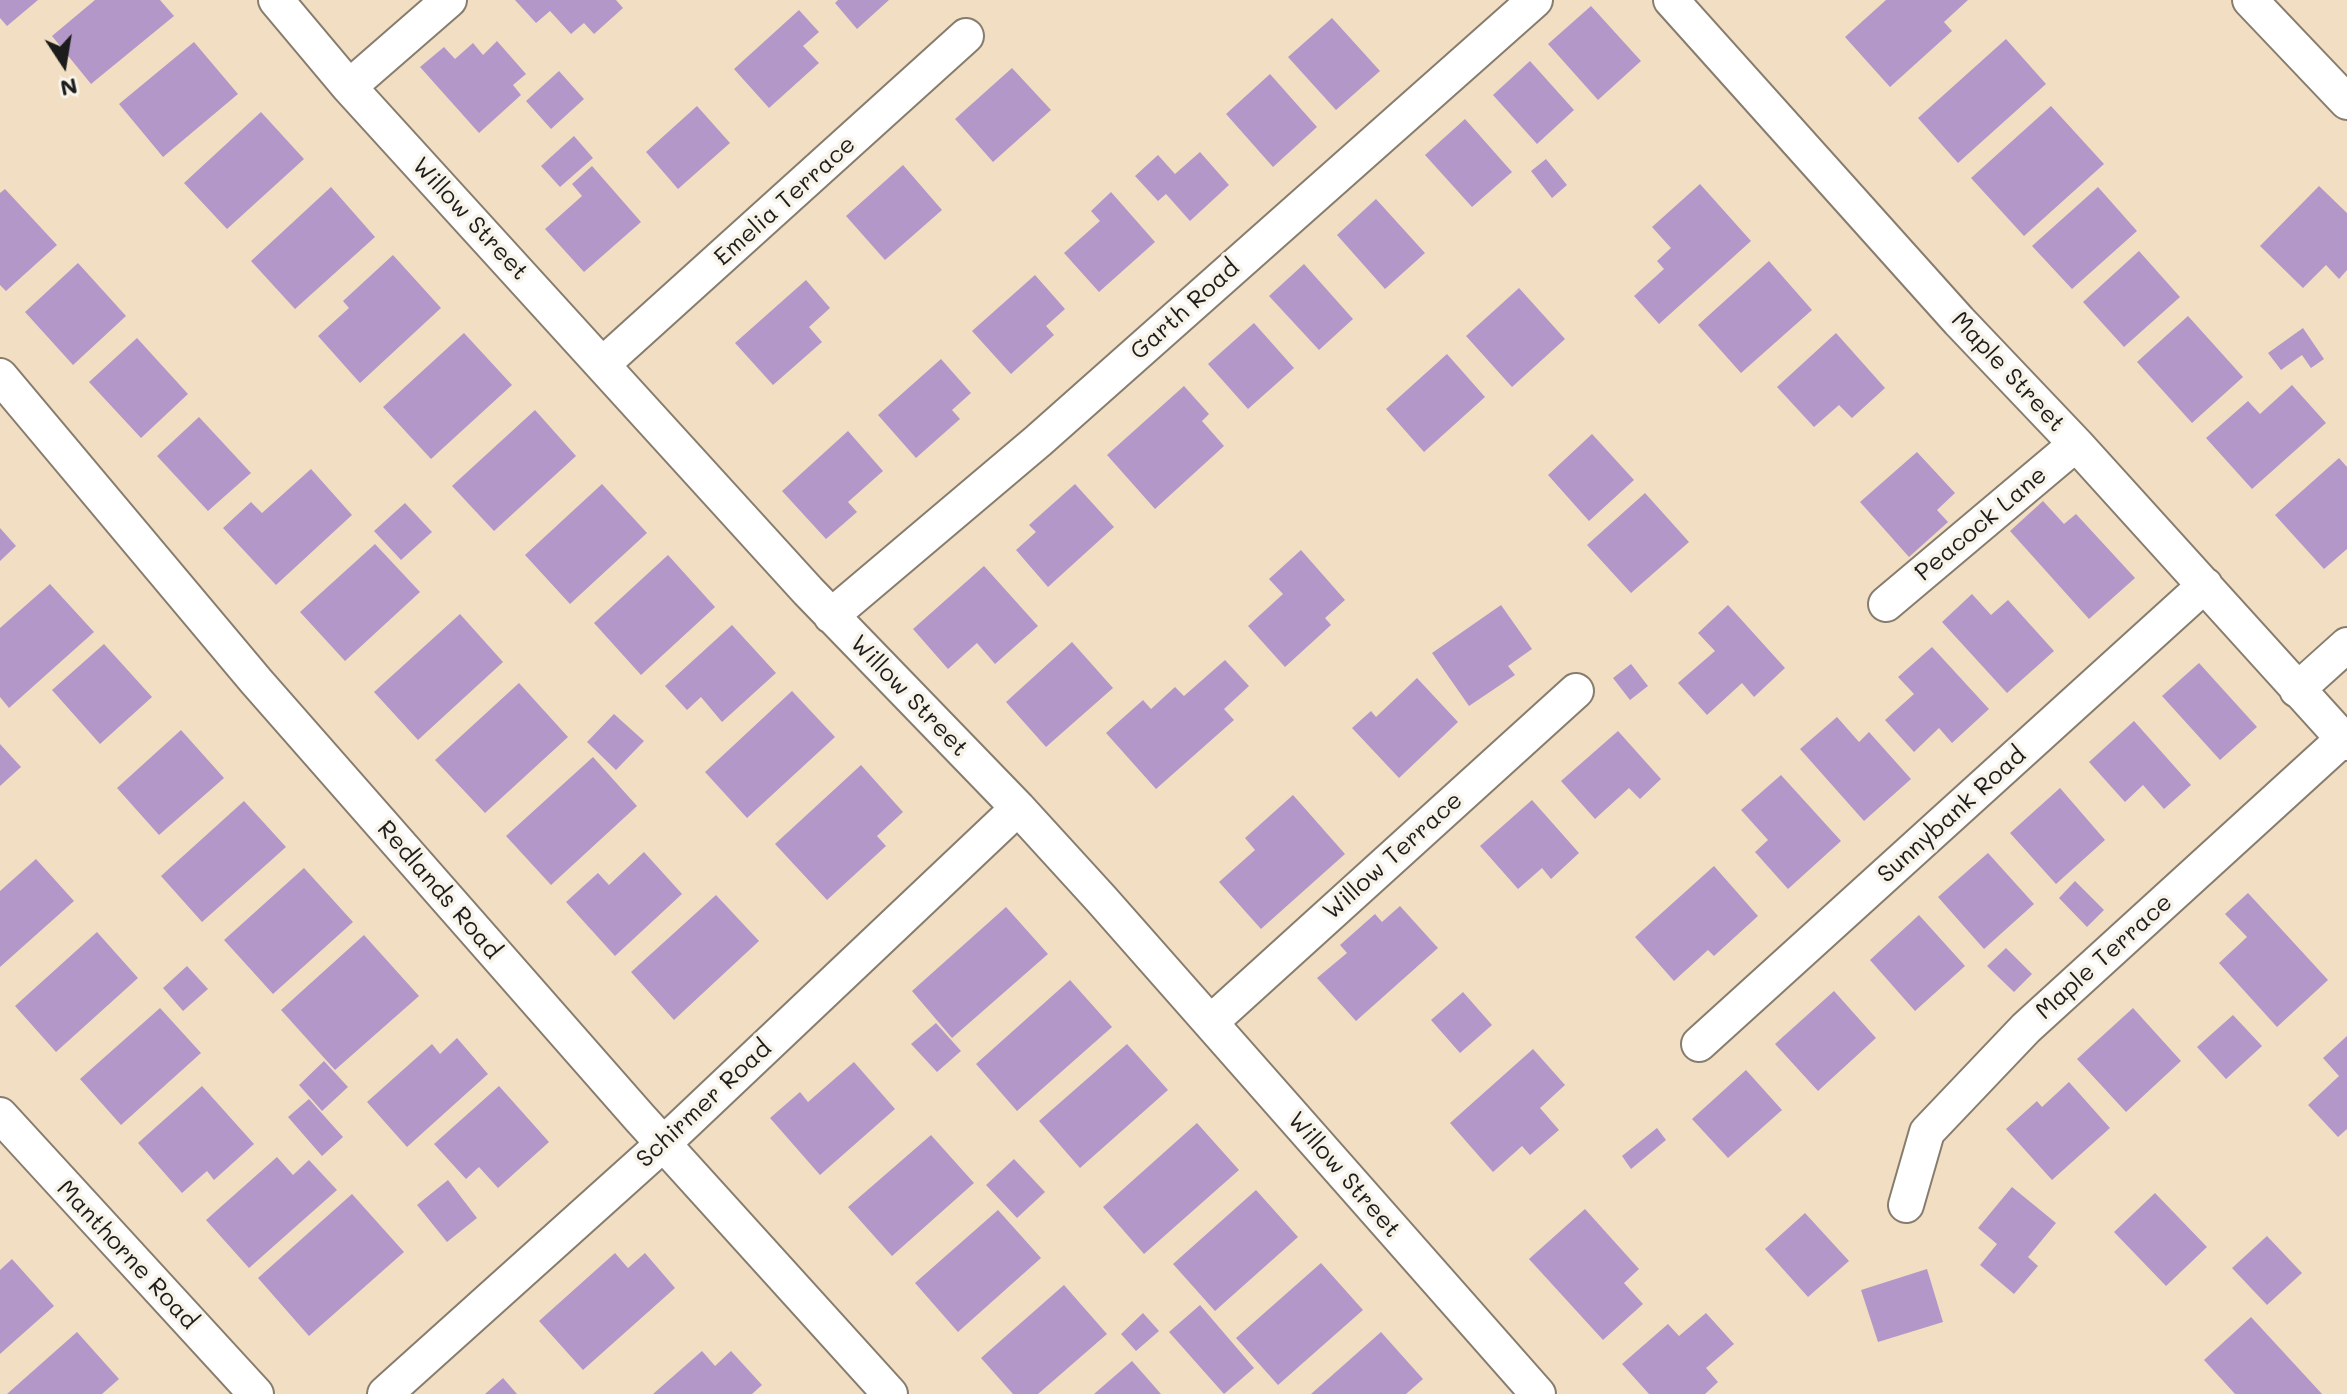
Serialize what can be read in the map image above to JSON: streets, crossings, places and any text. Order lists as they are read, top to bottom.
{
  "streets": {
    "street": [
      "Emelia Terrace",
      "Willow Street",
      "Garth Road",
      "Maple Street",
      "Peacock Lane",
      "Sunnybank Road",
      "Willow Terrace",
      "Redlands Road",
      "Maple Terrace",
      "Schirmer Road",
      "Manthorne Road"
    ]
  },
  "crossings": [
    ["Emelia Terrace", "Willow Street"],
    ["Willow Street", "Garth Road"],
    ["Willow Street", "Willow Terrace"],
    ["Willow Street", "Schirmer Road"],
    ["Maple Street", "Peacock Lane"],
    ["Maple Street", "Sunnybank Road"],
    ["Maple Street", "Maple Terrace"],
    ["Redlands Road", "Schirmer Road"]
  ],
  "north": "bottom"
}
